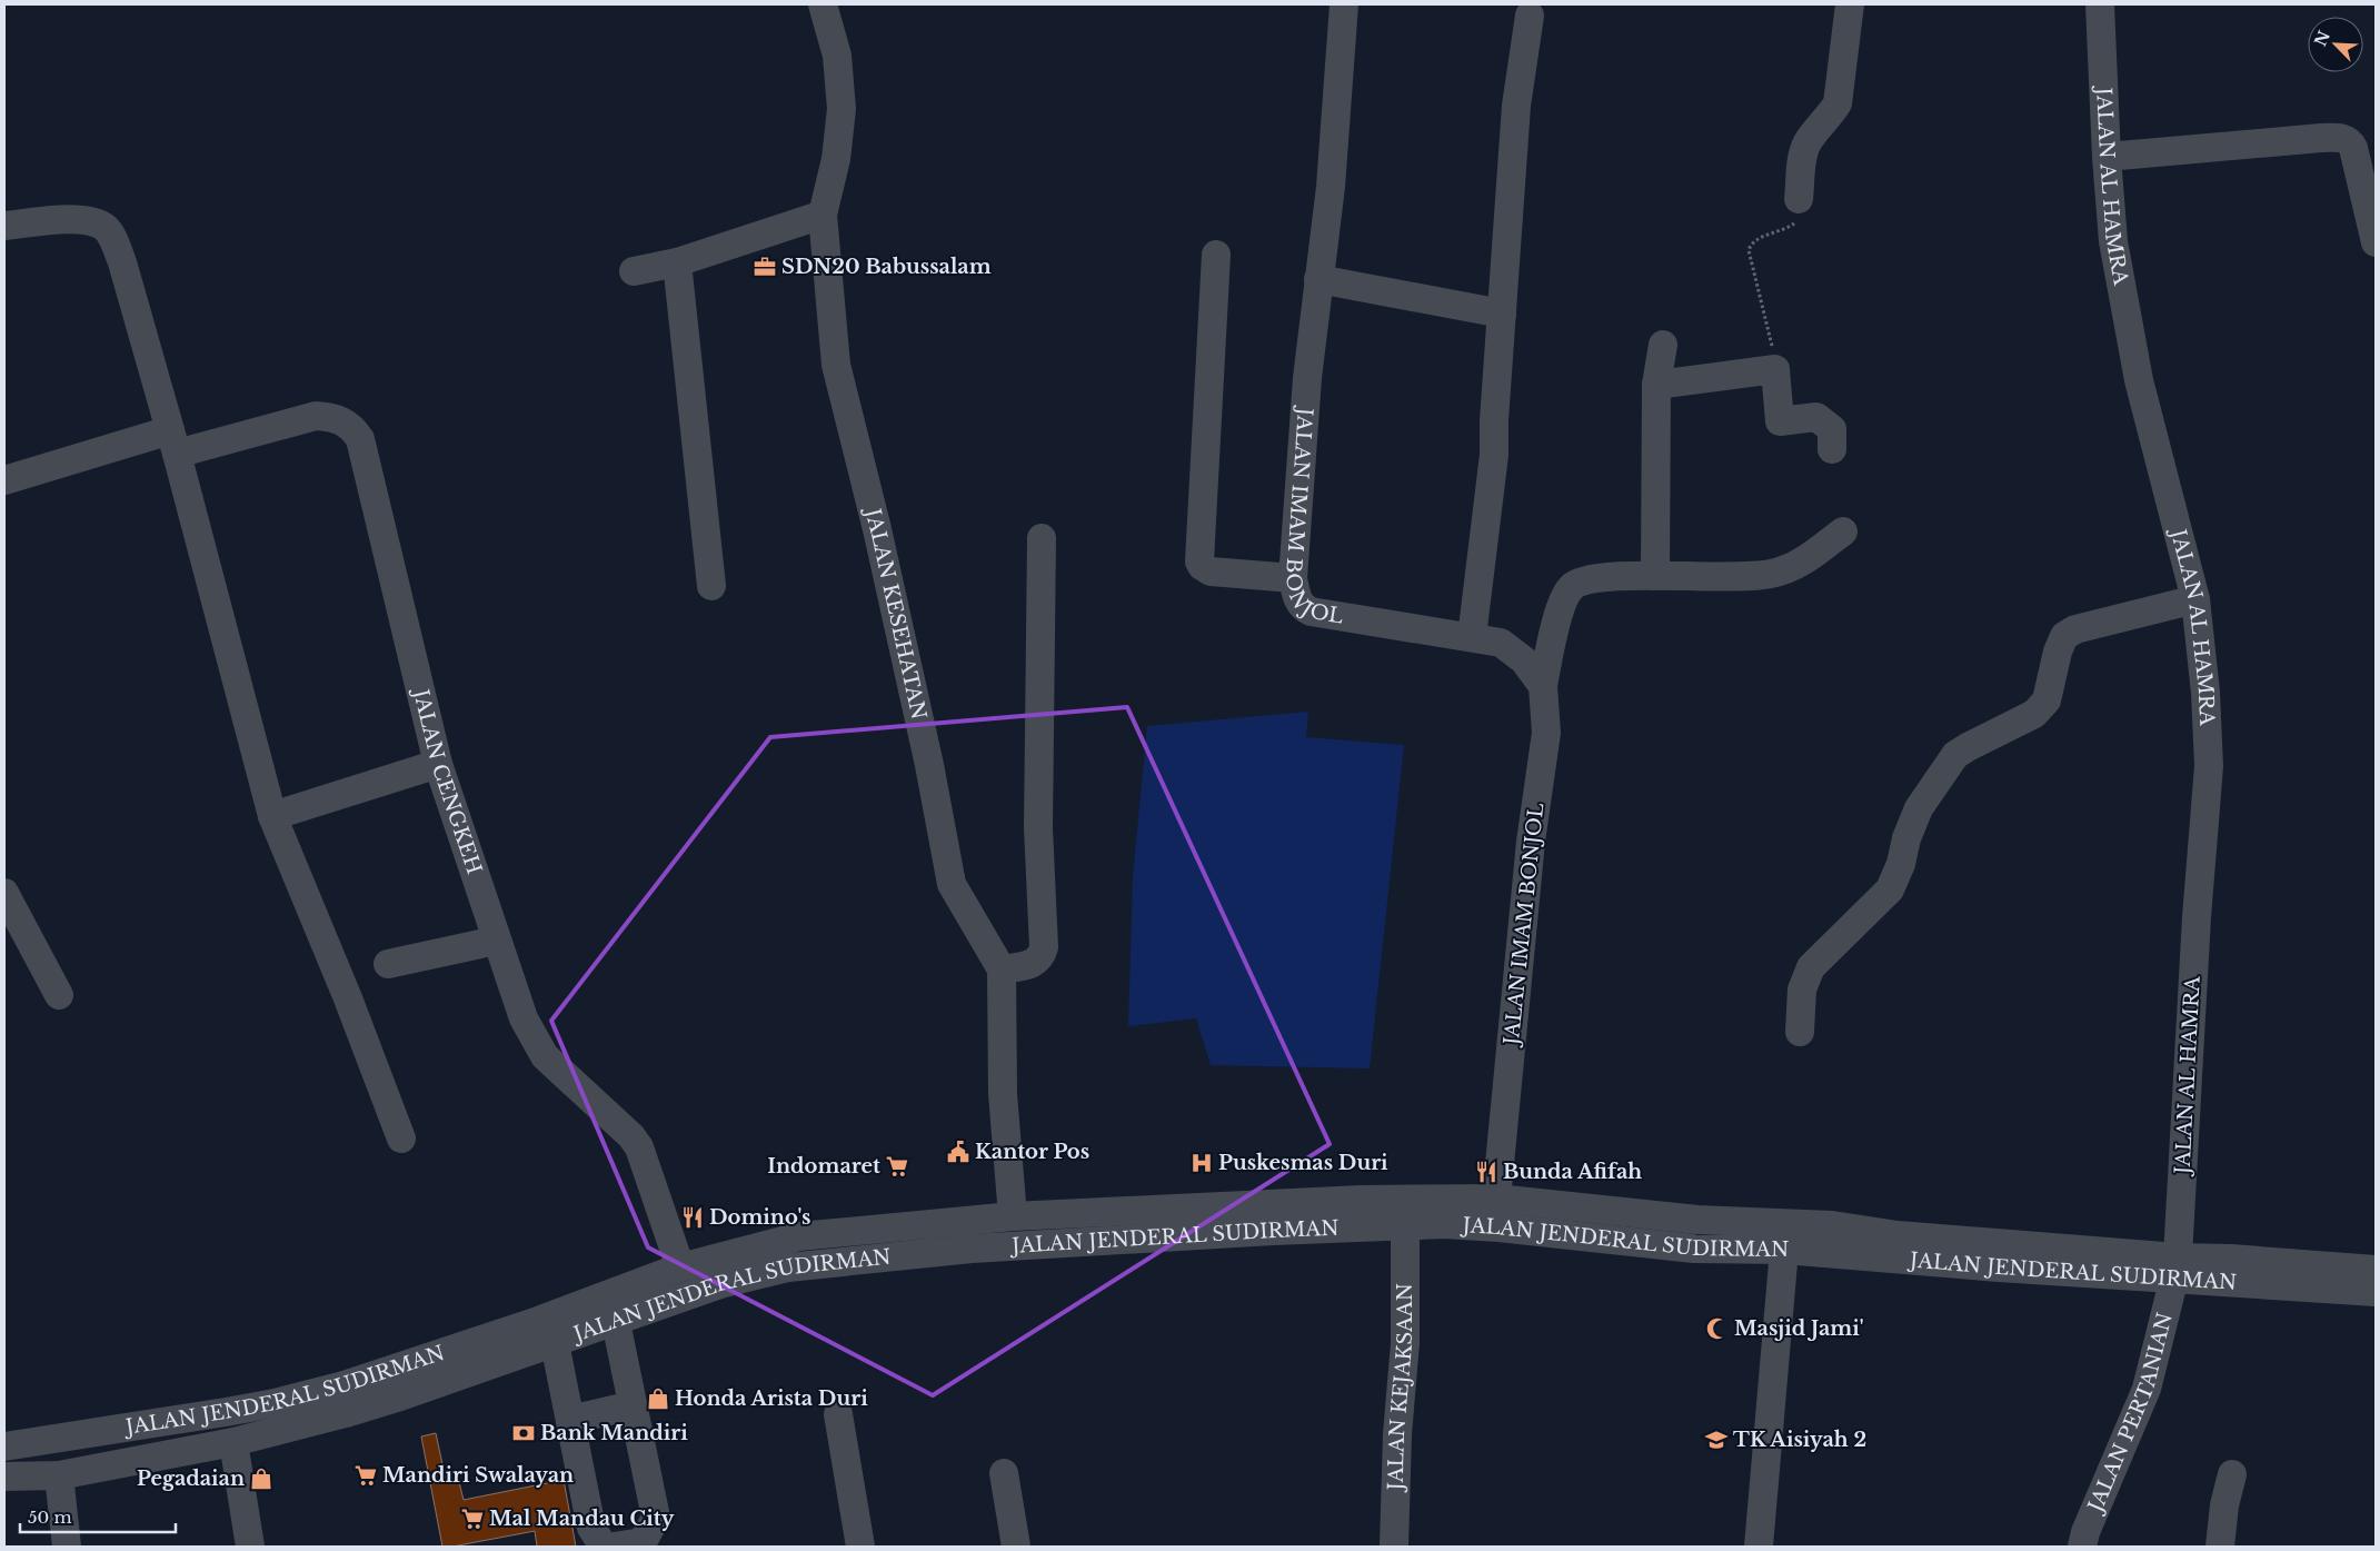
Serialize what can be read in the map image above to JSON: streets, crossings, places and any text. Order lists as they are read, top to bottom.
{
  "streets": {
    "street": [
      "JALAN AL HAMRA",
      "JALAN IMAM BONJOL",
      "JALAN KESEHATAN",
      "JALAN CENGKEH",
      "JALAN JENDERAL SUDIRMAN",
      "JALAN KEJAKSAAN",
      "JALAN PERTANIAN"
    ]
  },
  "crossings": [
    ["JALAN AL HAMRA", "JALAN JENDERAL SUDIRMAN"],
    ["JALAN AL HAMRA", "JALAN PERTANIAN"],
    ["JALAN IMAM BONJOL", "JALAN JENDERAL SUDIRMAN"],
    ["JALAN KESEHATAN", "JALAN JENDERAL SUDIRMAN"],
    ["JALAN CENGKEH", "JALAN JENDERAL SUDIRMAN"],
    ["JALAN JENDERAL SUDIRMAN", "JALAN KEJAKSAAN"],
    ["JALAN JENDERAL SUDIRMAN", "JALAN PERTANIAN"]
  ],
  "places": {
    "office": ["SDN20 Babussalam"],
    "public building": ["Kantor Pos"],
    "hospital": ["Puskesmas Duri"],
    "supermarket": ["Indomaret", "Mandiri Swalayan", "Mal Mandau City"],
    "restaurant": ["Bunda Afifah", "Domino's"],
    "mosque": ["Masjid Jami'"],
    "shop": ["Honda Arista Duri", "Pegadaian"],
    "bank": ["Bank Mandiri"],
    "school or university": ["TK Aisiyah 2"]
  },
  "scale_bar": "50 m",
  "north": "top left"
}
